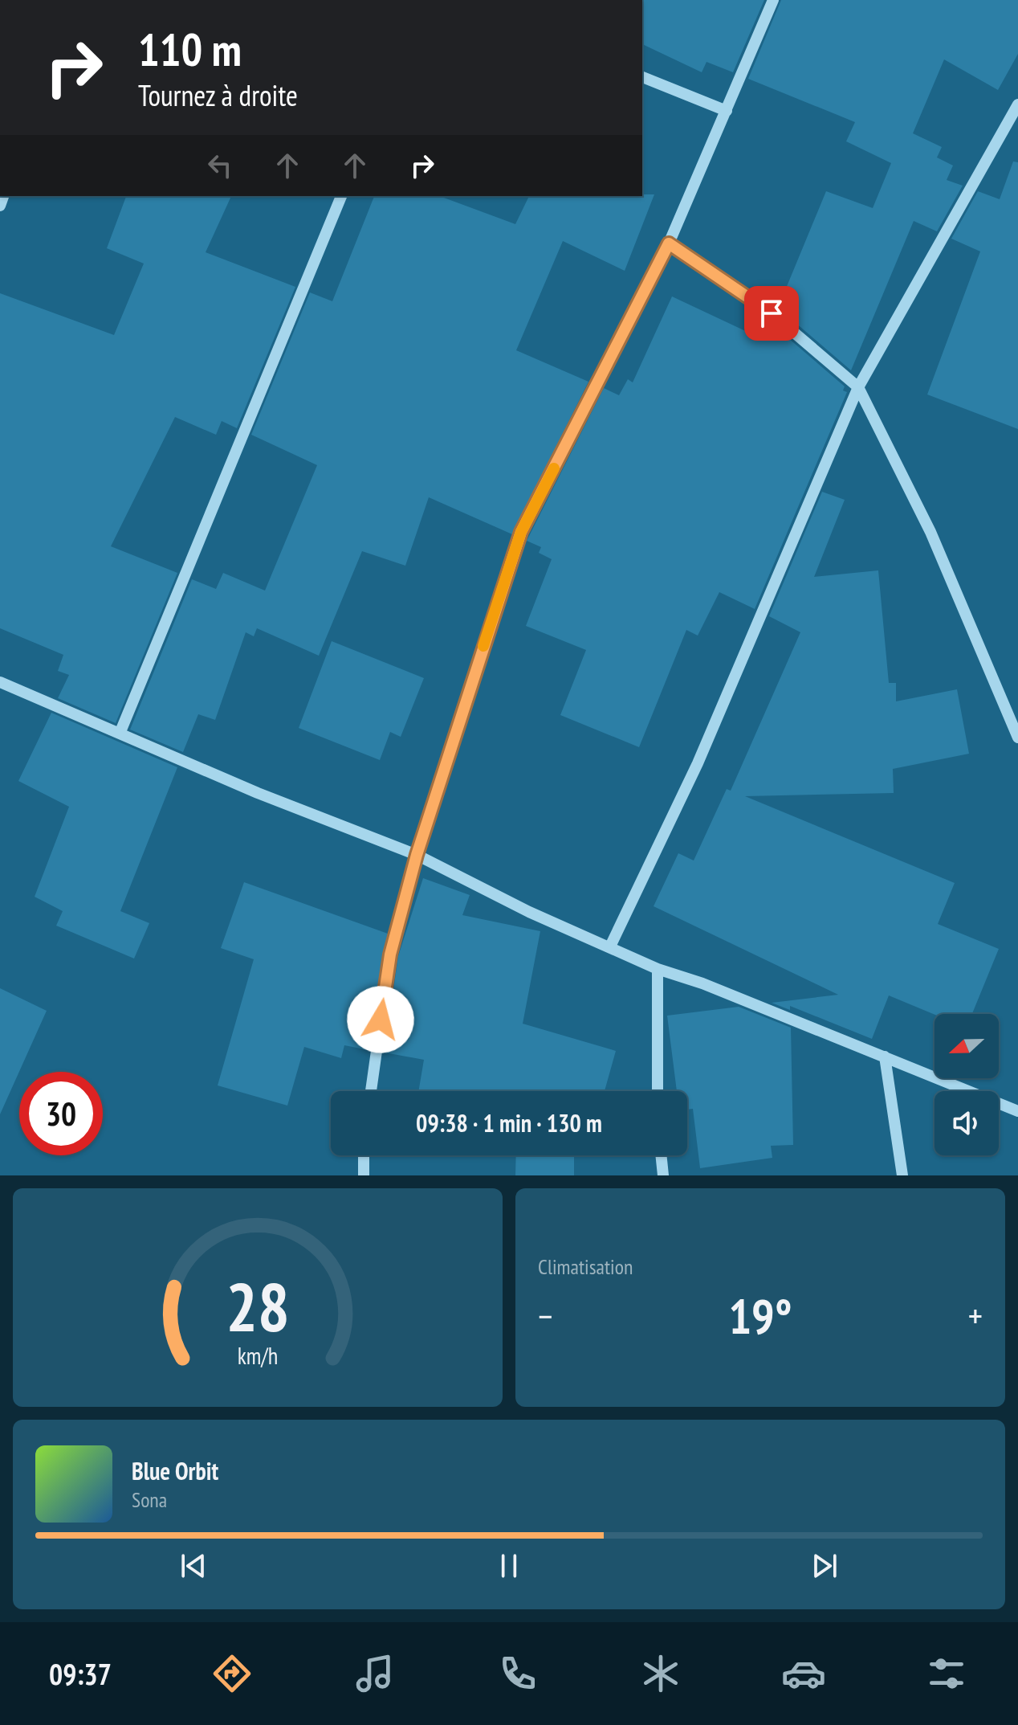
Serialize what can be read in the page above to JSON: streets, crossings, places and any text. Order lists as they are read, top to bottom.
{
  "north": "left",
  "page": {
    "turn": ["110 m", "Tournez à droite"],
    "limit": "30",
    "trip": "09:38 · 1 min · 130 m",
    "tile": "Climatisation",
    "heat": ["−", "19°", "+"],
    "song": ["Blue Orbit", "Sona"],
    "tabs": "09:37",
    "gauge": ["28", "km/h"]
  }
}
